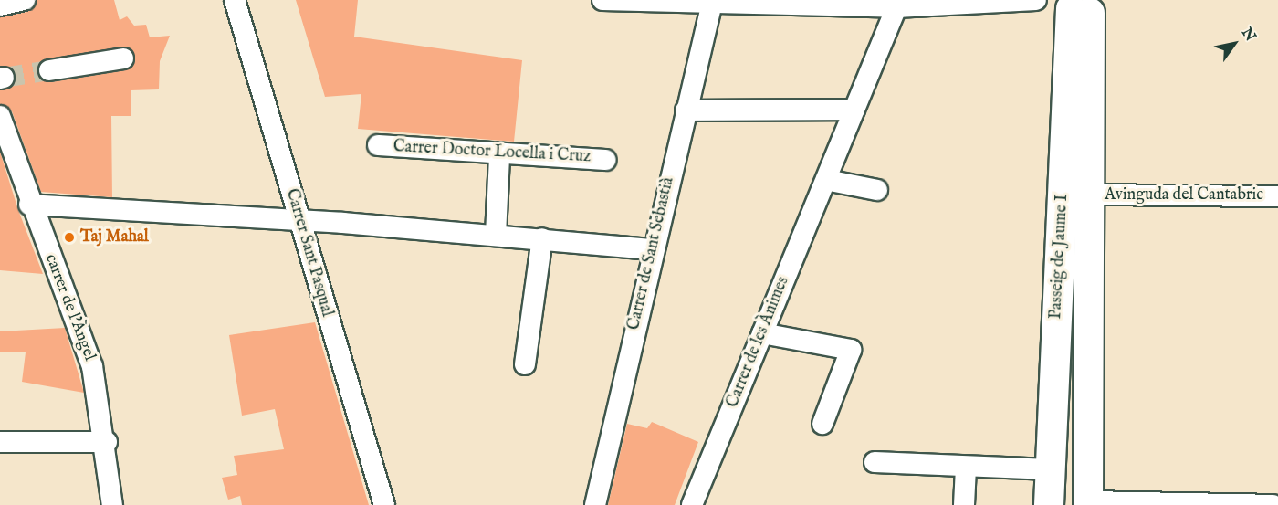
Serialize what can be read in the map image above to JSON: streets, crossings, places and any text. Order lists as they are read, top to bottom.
{
  "streets": {
    "street": [
      "Carrer Doctor Locella i Cruz",
      "Avinguda del Cantabric",
      "Carrer Sant Pasqual",
      "Carrer de Sant Sebastià",
      "Passeig de Jaume I",
      "carrer de l'Àngel",
      "Carrer de les Ànimes"
    ]
  },
  "crossings": [
    ["Avinguda del Cantabric", "Passeig de Jaume I"]
  ],
  "places": ["Taj Mahal"],
  "north": "top right"
}
